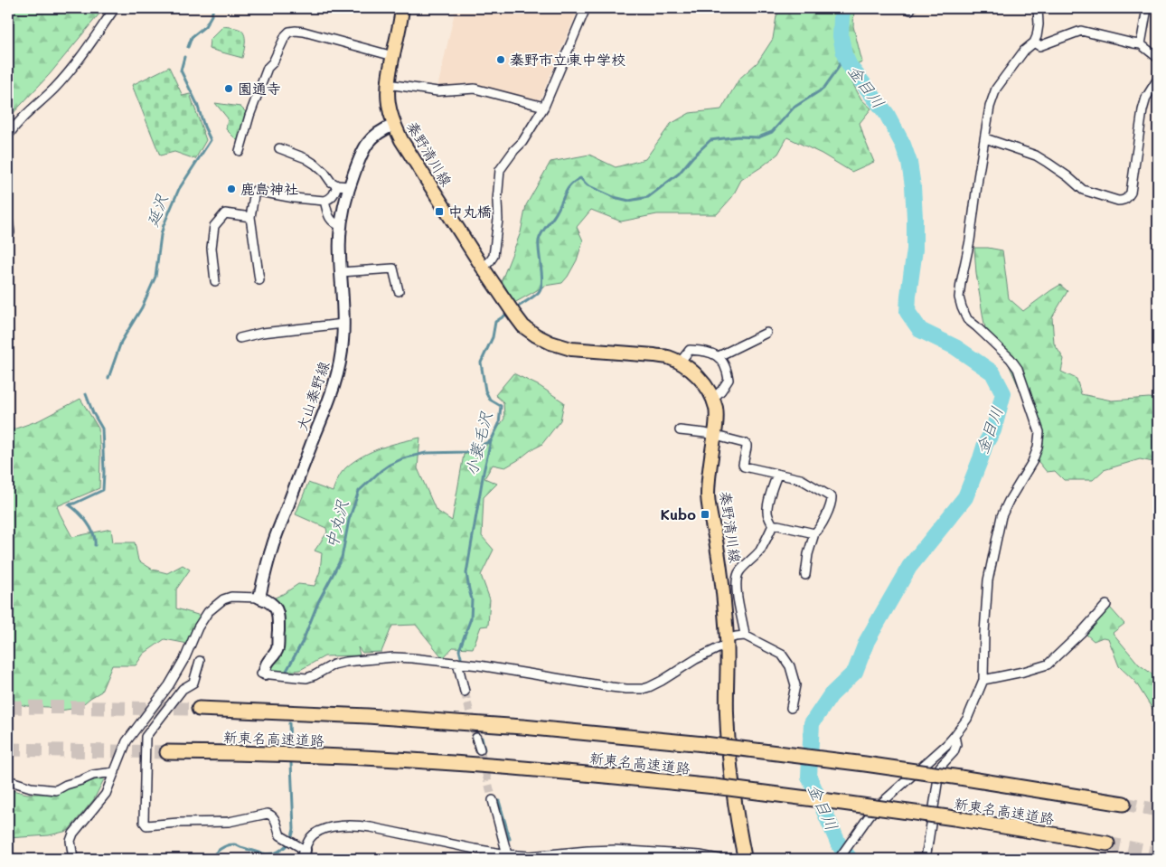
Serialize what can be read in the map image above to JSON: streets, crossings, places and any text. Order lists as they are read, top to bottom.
{
  "streets": {
    "highway": ["新東名高速道路"],
    "main road": ["秦野清川線", "大山秦野線"]
  },
  "crossings": [
    ["秦野清川線", "大山秦野線"]
  ],
  "water": [
    "金目川",
    "延沢",
    "小蓑毛沢",
    "中丸沢"
  ],
  "places": {
    "other": ["秦野市立東中学校", "園通寺", "鹿島神社"],
    "transit": ["中丸橋", "Kubo"]
  }
}
